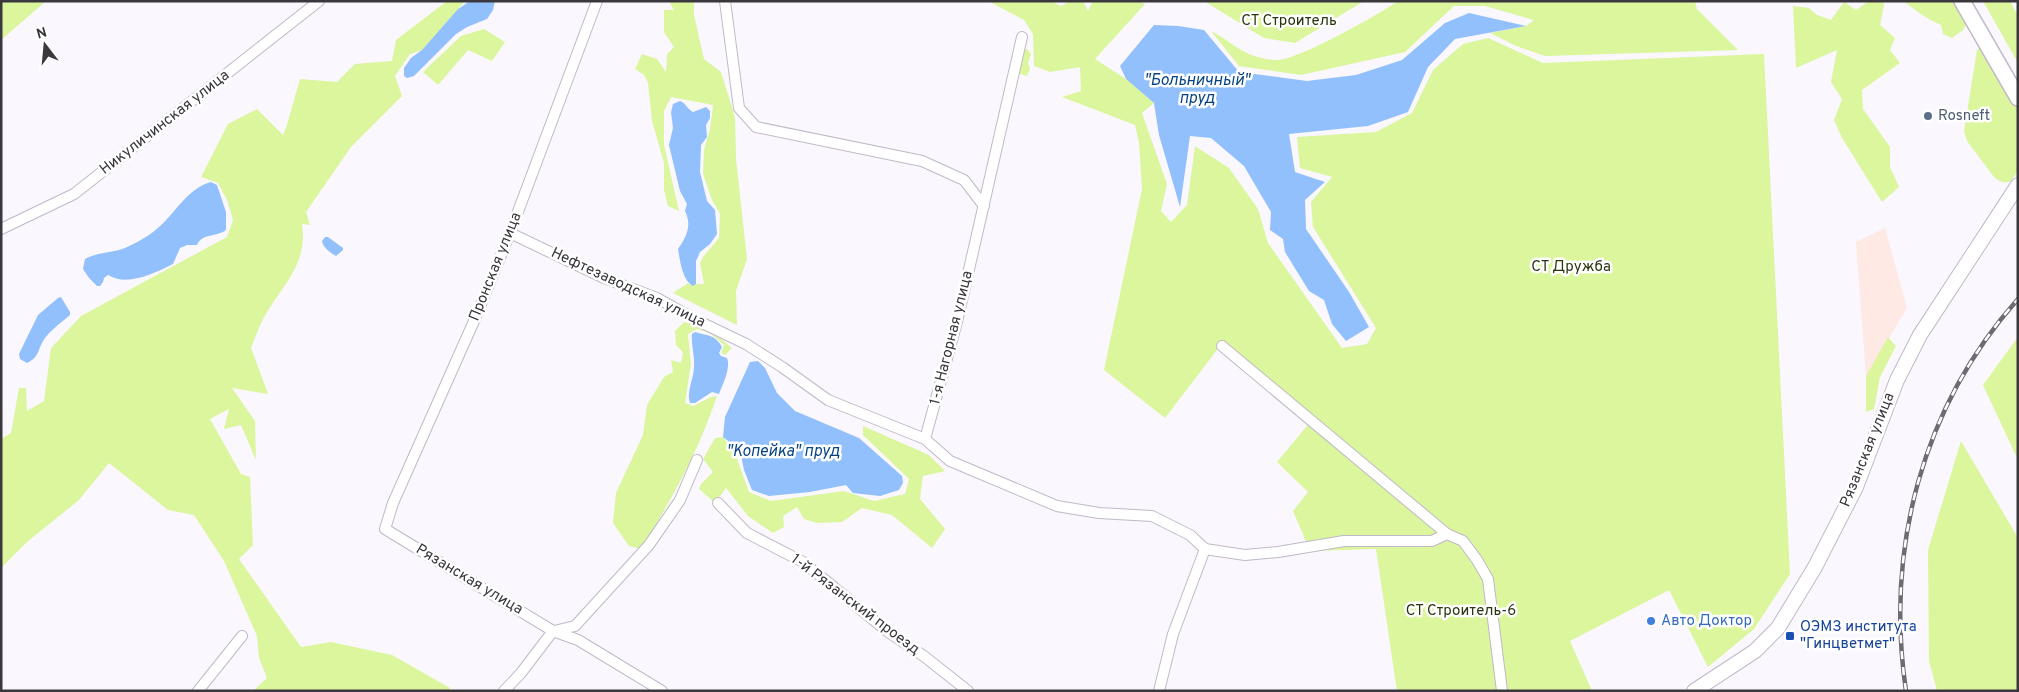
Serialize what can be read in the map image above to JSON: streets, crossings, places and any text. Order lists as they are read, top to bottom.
{
  "streets": {
    "street": [
      "Никуличинская улица",
      "Пронская улица",
      "Нефтезаводская улица",
      "1-я Нагорная улица",
      "Рязанская улица",
      "1-й Рязанский проезд"
    ]
  },
  "crossings": [
    ["Пронская улица", "Нефтезаводская улица"],
    ["Пронская улица", "Рязанская улица"],
    ["Нефтезаводская улица", "1-я Нагорная улица"]
  ],
  "water": ["\"Больничный\" пруд", "\"Копейка\" пруд"],
  "parks": ["СТ Строитель", "СТ Дружба", "СТ Строитель-6"],
  "places": {
    "other": ["Rosneft", "Авто Доктор"],
    "transit": ["ОЭМЗ института \"Гинцветмет\""]
  },
  "north": "top"
}
